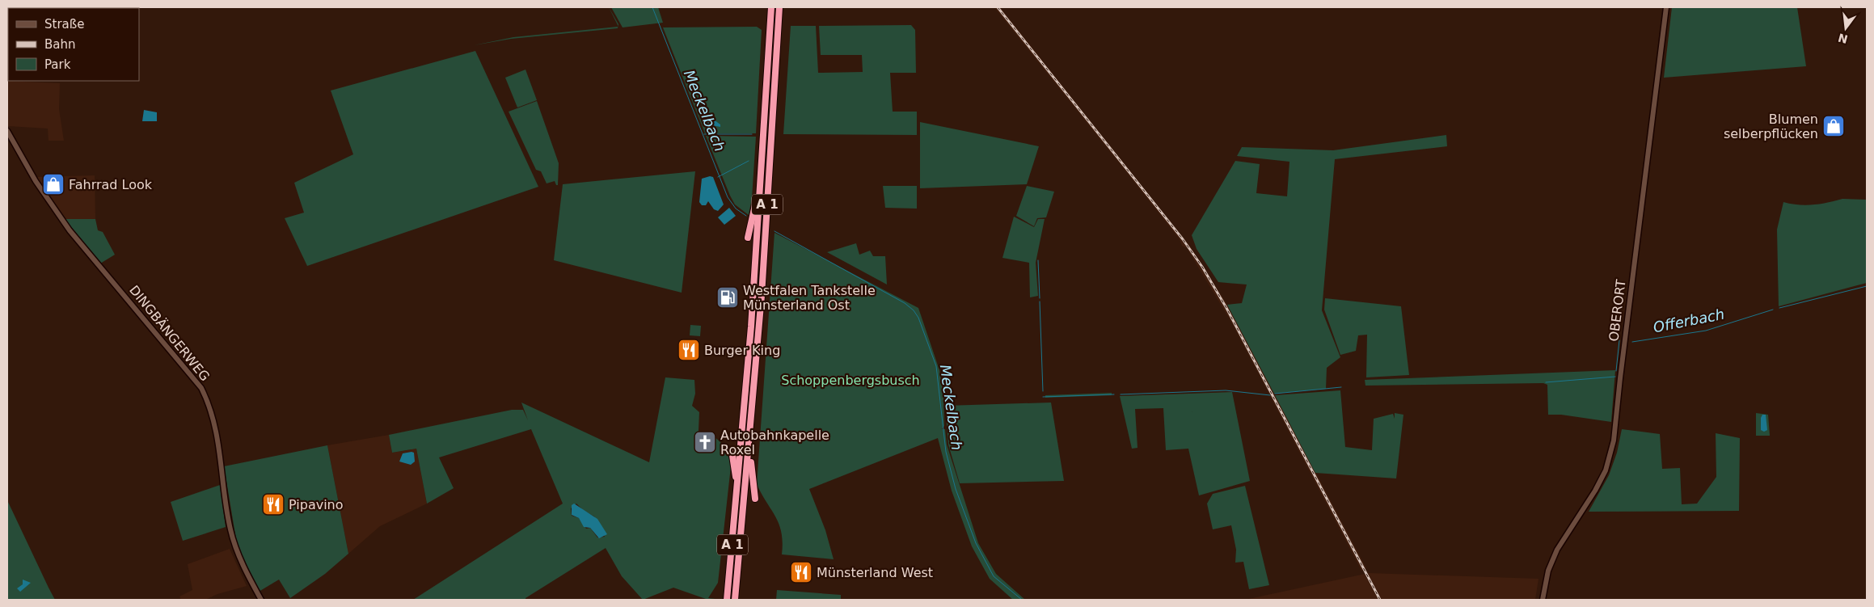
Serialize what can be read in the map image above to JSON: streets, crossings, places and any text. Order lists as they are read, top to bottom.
{
  "streets": {
    "highway": ["A 1"],
    "main road": ["OBERORT", "DINGBÄNGERWEG"]
  },
  "water": ["Meckelbach", "Offerbach"],
  "parks": ["Schoppenbergsbusch"],
  "places": {
    "shop": ["Blumen selberpflücken", "Fahrrad Look"],
    "fuel station": ["Westfalen Tankstelle Münsterland Ost"],
    "restaurant": ["Burger King", "Pipavino", "Münsterland West"],
    "church": ["Autobahnkapelle Roxel"]
  },
  "legend": ["Straße", "Bahn", "Park"],
  "north": "bottom"
}
